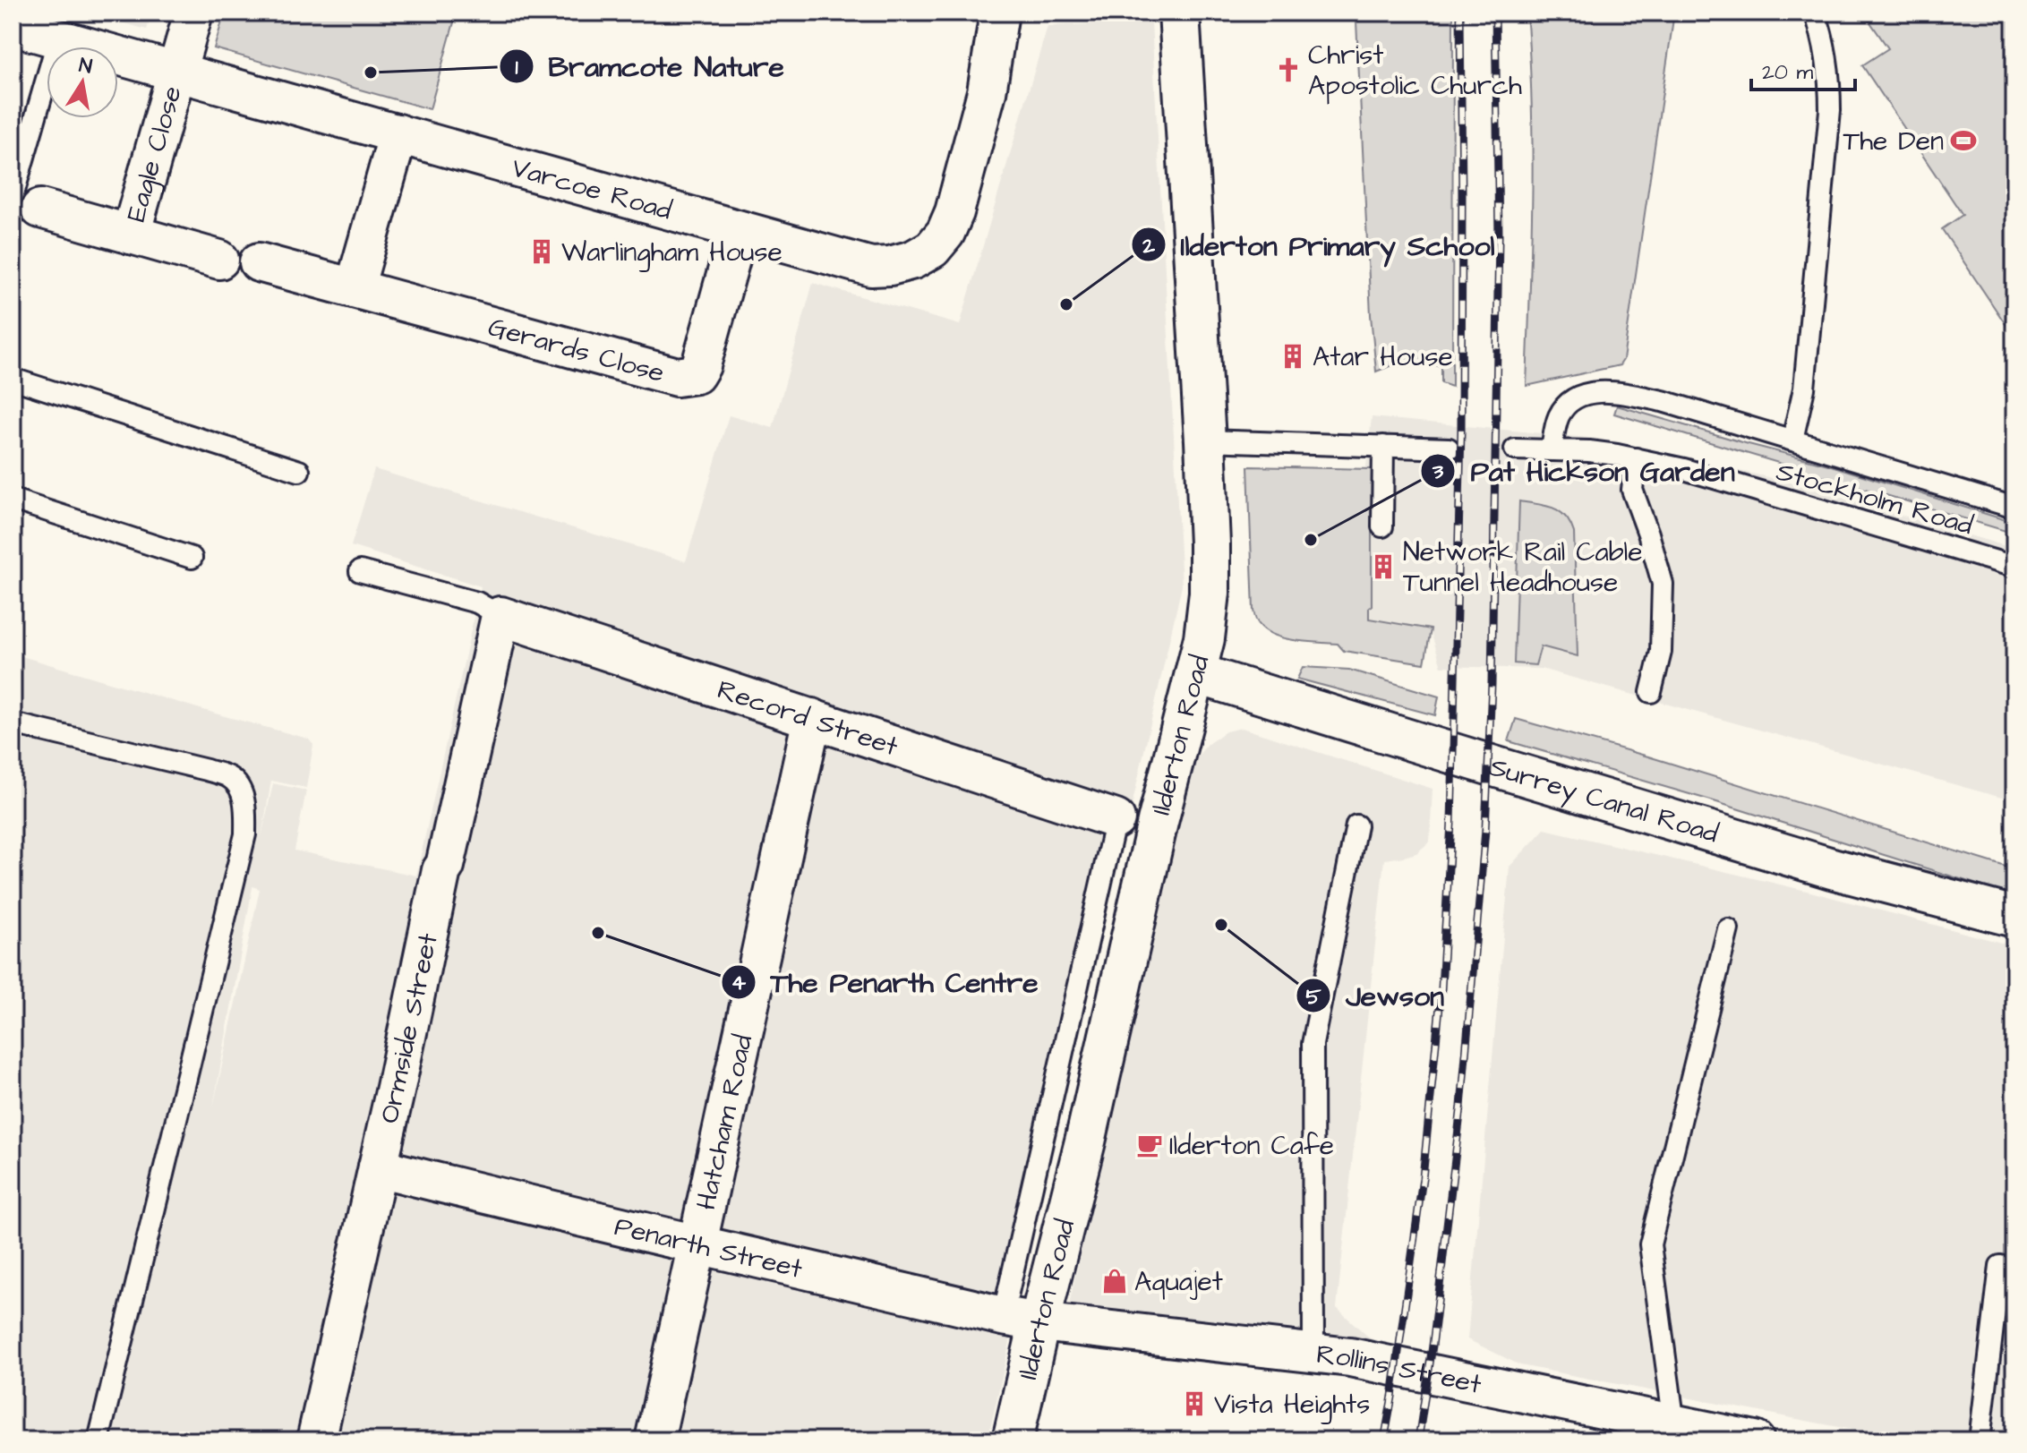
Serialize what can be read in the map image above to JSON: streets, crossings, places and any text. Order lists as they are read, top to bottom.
{
  "streets": {
    "street": [
      "Eagle Close",
      "Varcoe Road",
      "Gerards Close",
      "Record Street",
      "Ilderton Road",
      "Surrey Canal Road",
      "Ormside Street",
      "Hatcham Road",
      "Penarth Street",
      "Rollins Street"
    ],
    "lane": ["Stockholm Road"]
  },
  "crossings": [
    ["Eagle Close", "Varcoe Road"],
    ["Varcoe Road", "Gerards Close"],
    ["Record Street", "Ormside Street"],
    ["Record Street", "Hatcham Road"],
    ["Ilderton Road", "Surrey Canal Road"],
    ["Ilderton Road", "Penarth Street"],
    ["Ilderton Road", "Rollins Street"],
    ["Ormside Street", "Penarth Street"],
    ["Hatcham Road", "Penarth Street"],
    ["Penarth Street", "Rollins Street"]
  ],
  "places": {
    "church": ["Christ Apostolic Church"],
    "other": [
      "Bramcote Nature",
      "Ilderton Primary School",
      "Pat Hickson Garden",
      "Jewson",
      "The Penarth Centre"
    ],
    "sports": ["The Den"],
    "building": [
      "Warlingham House",
      "Atar House",
      "Network Rail Cable Tunnel Headhouse",
      "Vista Heights"
    ],
    "cafe": ["Ilderton Cafe"],
    "shop": ["Aquajet"]
  },
  "scale_bar": "20 m",
  "north": "top"
}
